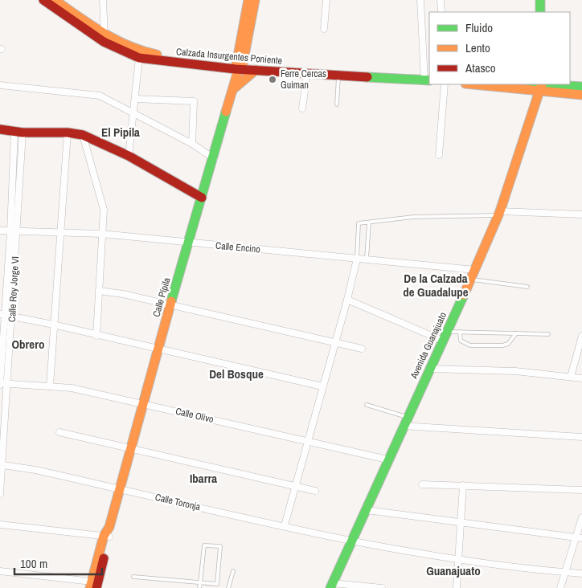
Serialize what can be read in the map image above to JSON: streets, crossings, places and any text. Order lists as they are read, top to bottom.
{
  "streets": {
    "street": [
      "Calzada Insurgentes Poniente",
      "Calle Encino",
      "Calle Rey Jorge VI",
      "Calle Pípila",
      "Avenida Guanajuato",
      "Calle Olivo",
      "Calle Toronja"
    ]
  },
  "crossings": [
    ["Calzada Insurgentes Poniente", "Calle Pípila"],
    ["Calle Encino", "Calle Rey Jorge VI"],
    ["Calle Encino", "Calle Pípila"],
    ["Calle Encino", "Avenida Guanajuato"],
    ["Calle Rey Jorge VI", "Calle Olivo"],
    ["Calle Rey Jorge VI", "Calle Toronja"],
    ["Calle Pípila", "Calle Olivo"],
    ["Calle Pípila", "Calle Toronja"],
    ["Avenida Guanajuato", "Calle Olivo"],
    ["Avenida Guanajuato", "Calle Toronja"]
  ],
  "districts": [
    "El Pipila",
    "De la Calzada de Guadalupe",
    "Obrero",
    "Del Bosque",
    "Ibarra",
    "Guanajuato"
  ],
  "places": ["Ferre Cercas Guiman"],
  "legend": ["Fluido", "Lento", "Atasco"],
  "scale_bar": "100 m"
}
